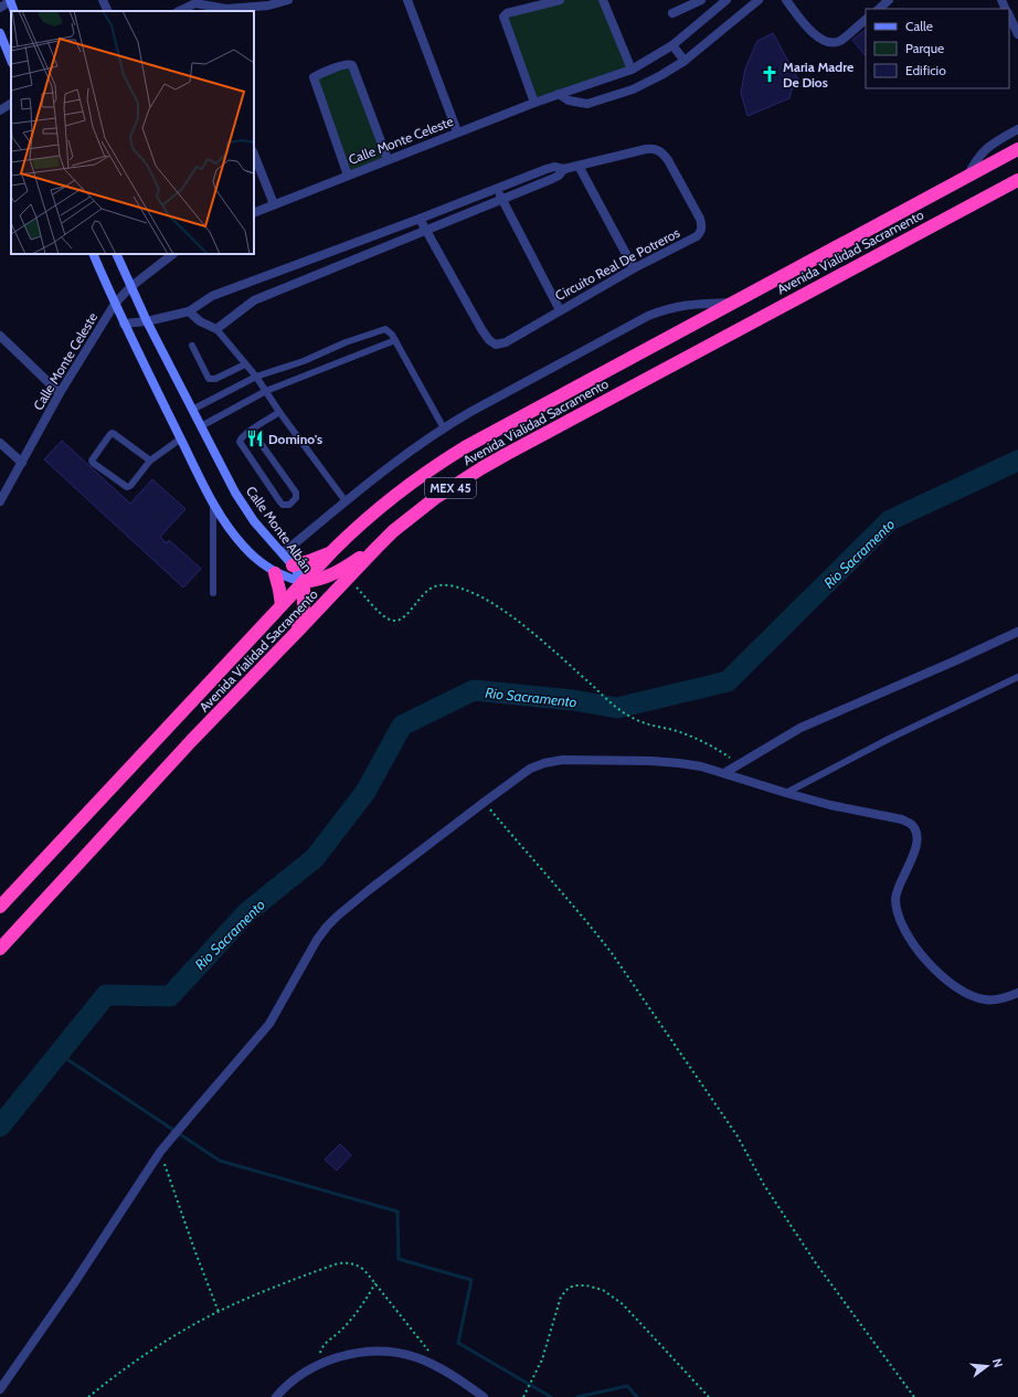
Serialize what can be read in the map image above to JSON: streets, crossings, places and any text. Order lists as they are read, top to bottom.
{
  "streets": {
    "highway": ["Avenida Vialidad Sacramento", "MEX 45"],
    "main road": ["Calle Monte Albán"],
    "street": ["Calle Monte Celeste", "Circuito Real De Potreros"]
  },
  "crossings": [
    ["Calle Monte Celeste", "Calle Monte Albán"],
    ["Avenida Vialidad Sacramento", "Calle Monte Albán"],
    ["Circuito Real De Potreros", "Calle Monte Albán"]
  ],
  "water": ["Rio Sacramento"],
  "places": {
    "church": ["Maria Madre De Dios"],
    "restaurant": ["Domino's"]
  },
  "legend": ["Calle", "Parque", "Edificio"],
  "north": "right"
}
